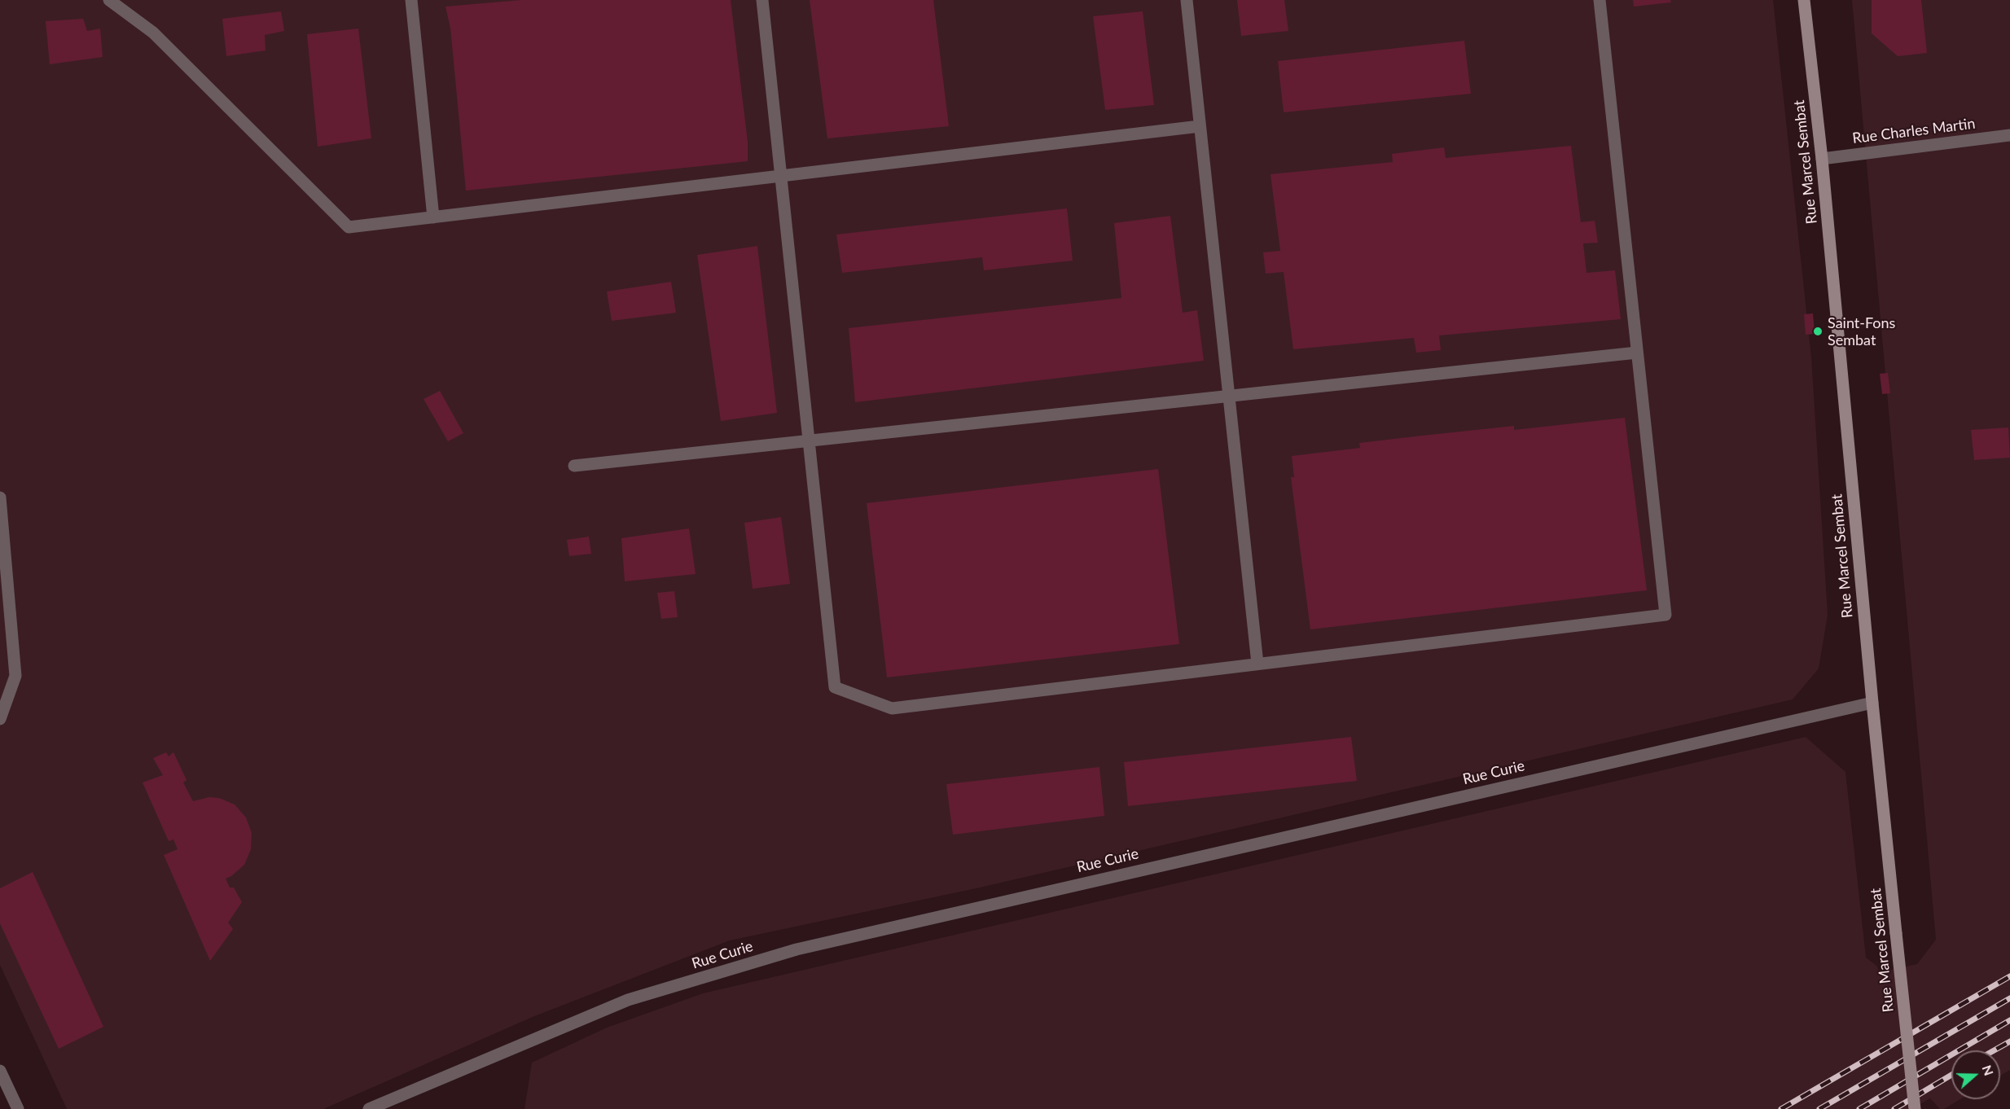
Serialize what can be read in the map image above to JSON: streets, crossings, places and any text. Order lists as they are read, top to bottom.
{
  "streets": {
    "main road": ["Rue Marcel Sembat"],
    "street": ["Rue Charles Martin", "Rue Curie"]
  },
  "crossings": [
    ["Rue Charles Martin", "Rue Marcel Sembat"],
    ["Rue Marcel Sembat", "Rue Curie"]
  ],
  "places": ["Saint-Fons Sembat"],
  "north": "right"
}
